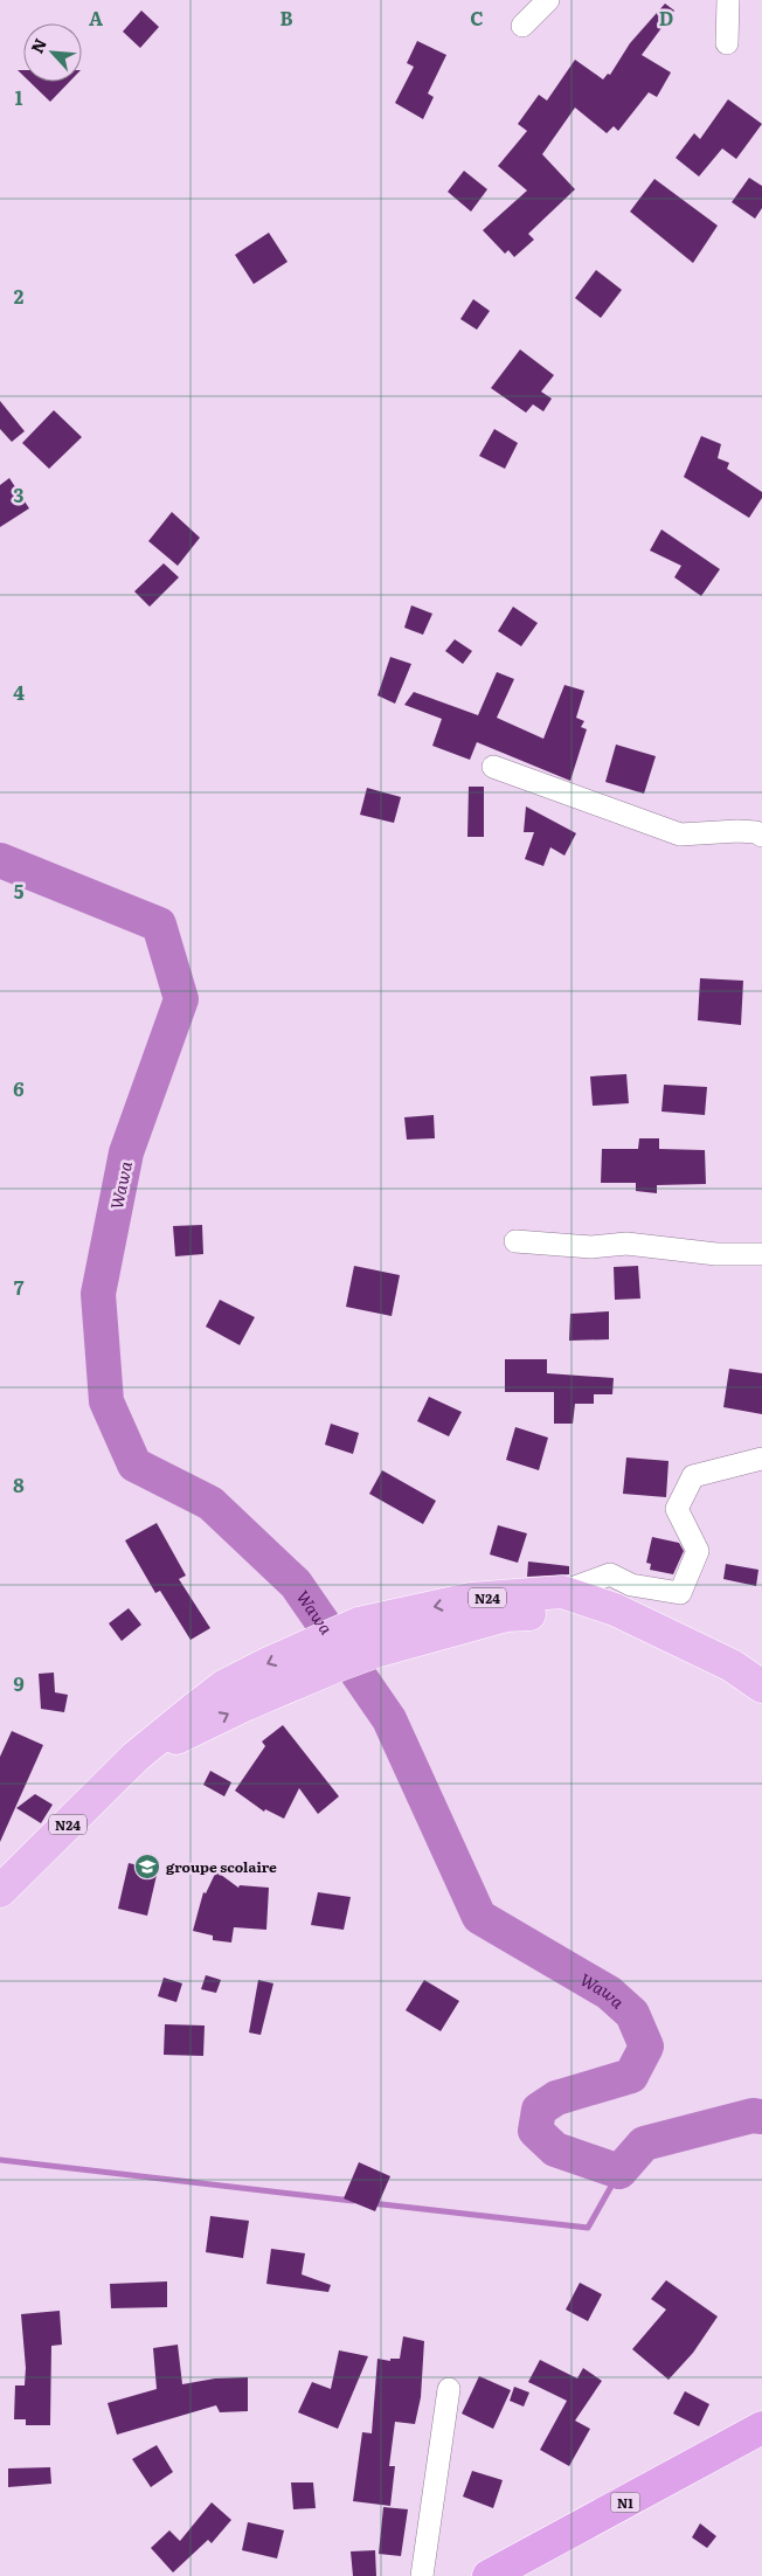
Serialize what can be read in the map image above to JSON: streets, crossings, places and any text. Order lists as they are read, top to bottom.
{
  "streets": {
    "highway": ["N1"],
    "main road": ["N24"]
  },
  "water": ["Wawa"],
  "places": {
    "school or university": ["groupe scolaire"]
  },
  "north": "top left",
  "grid": {
    "columns": [
      "A",
      "B",
      "C",
      "D"
    ],
    "rows": [
      "1",
      "2",
      "3",
      "4",
      "5",
      "6",
      "7",
      "8",
      "9"
    ]
  }
}
